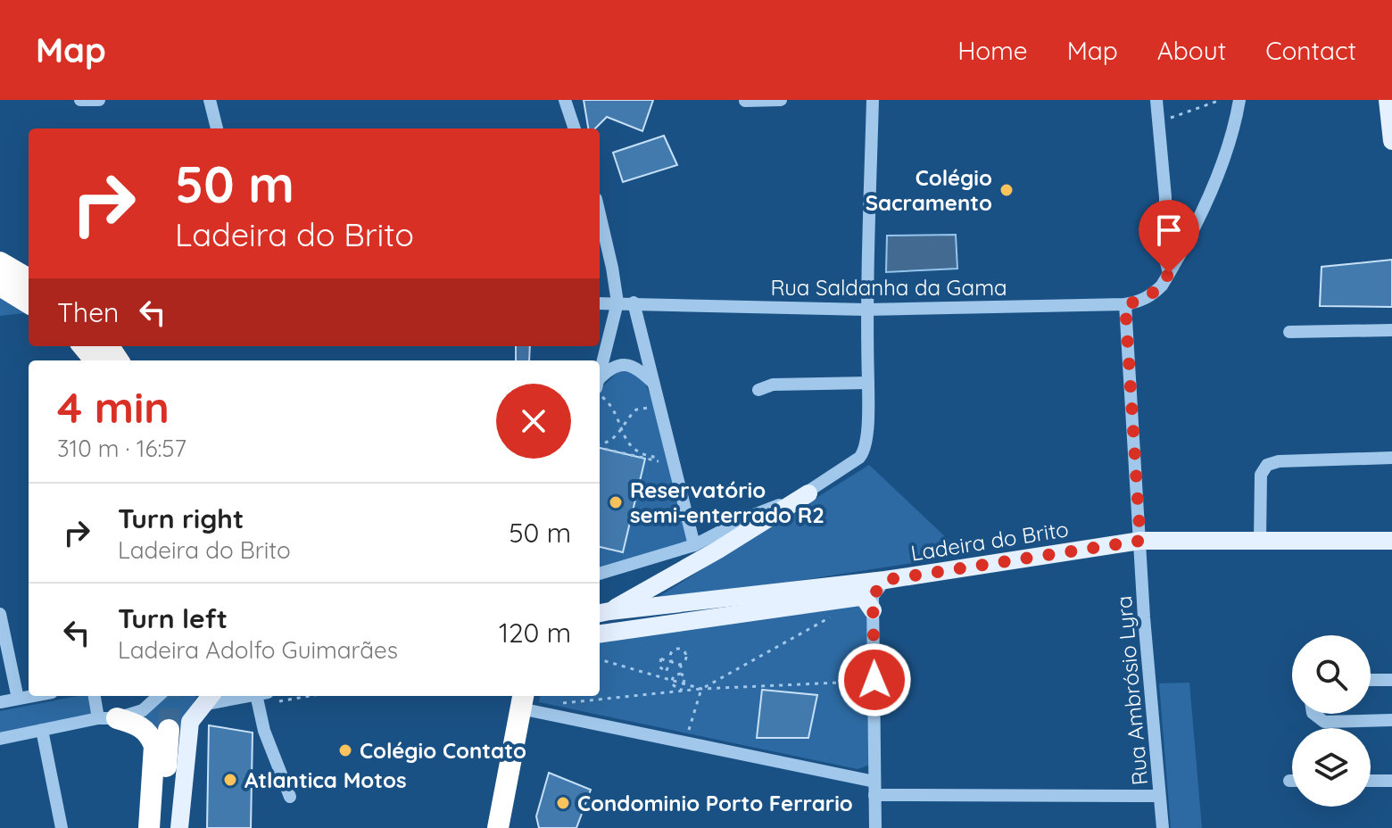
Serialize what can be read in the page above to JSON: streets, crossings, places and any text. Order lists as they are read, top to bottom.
{
  "streets": {
    "main road": ["Ladeira do Brito"],
    "street": ["Rua Saldanha da Gama", "Rua Ambrósio Lyra"]
  },
  "crossings": [
    ["Rua Saldanha da Gama", "Rua Ambrósio Lyra"],
    ["Ladeira do Brito", "Rua Ambrósio Lyra"]
  ],
  "places": [
    "Colégio Sacramento",
    "Reservatório semi-enterrado R2",
    "Colégio Contato",
    "Atlantica Motos",
    "Condominio Porto Ferrario"
  ],
  "page": {
    "header": "Map",
    "nav": [
      "Home",
      "Map",
      "About",
      "Contact"
    ],
    "turn": ["50 m", "Ladeira do Brito"],
    "then": "Then",
    "heading": ["4 min", "310 m · 16:57"],
    "list": [
      {
        "name": "Turn right",
        "note": "Ladeira do Brito",
        "value": "50 m"
      },
      {
        "name": "Turn left",
        "note": "Ladeira Adolfo Guimarães",
        "value": "120 m"
      }
    ]
  }
}
